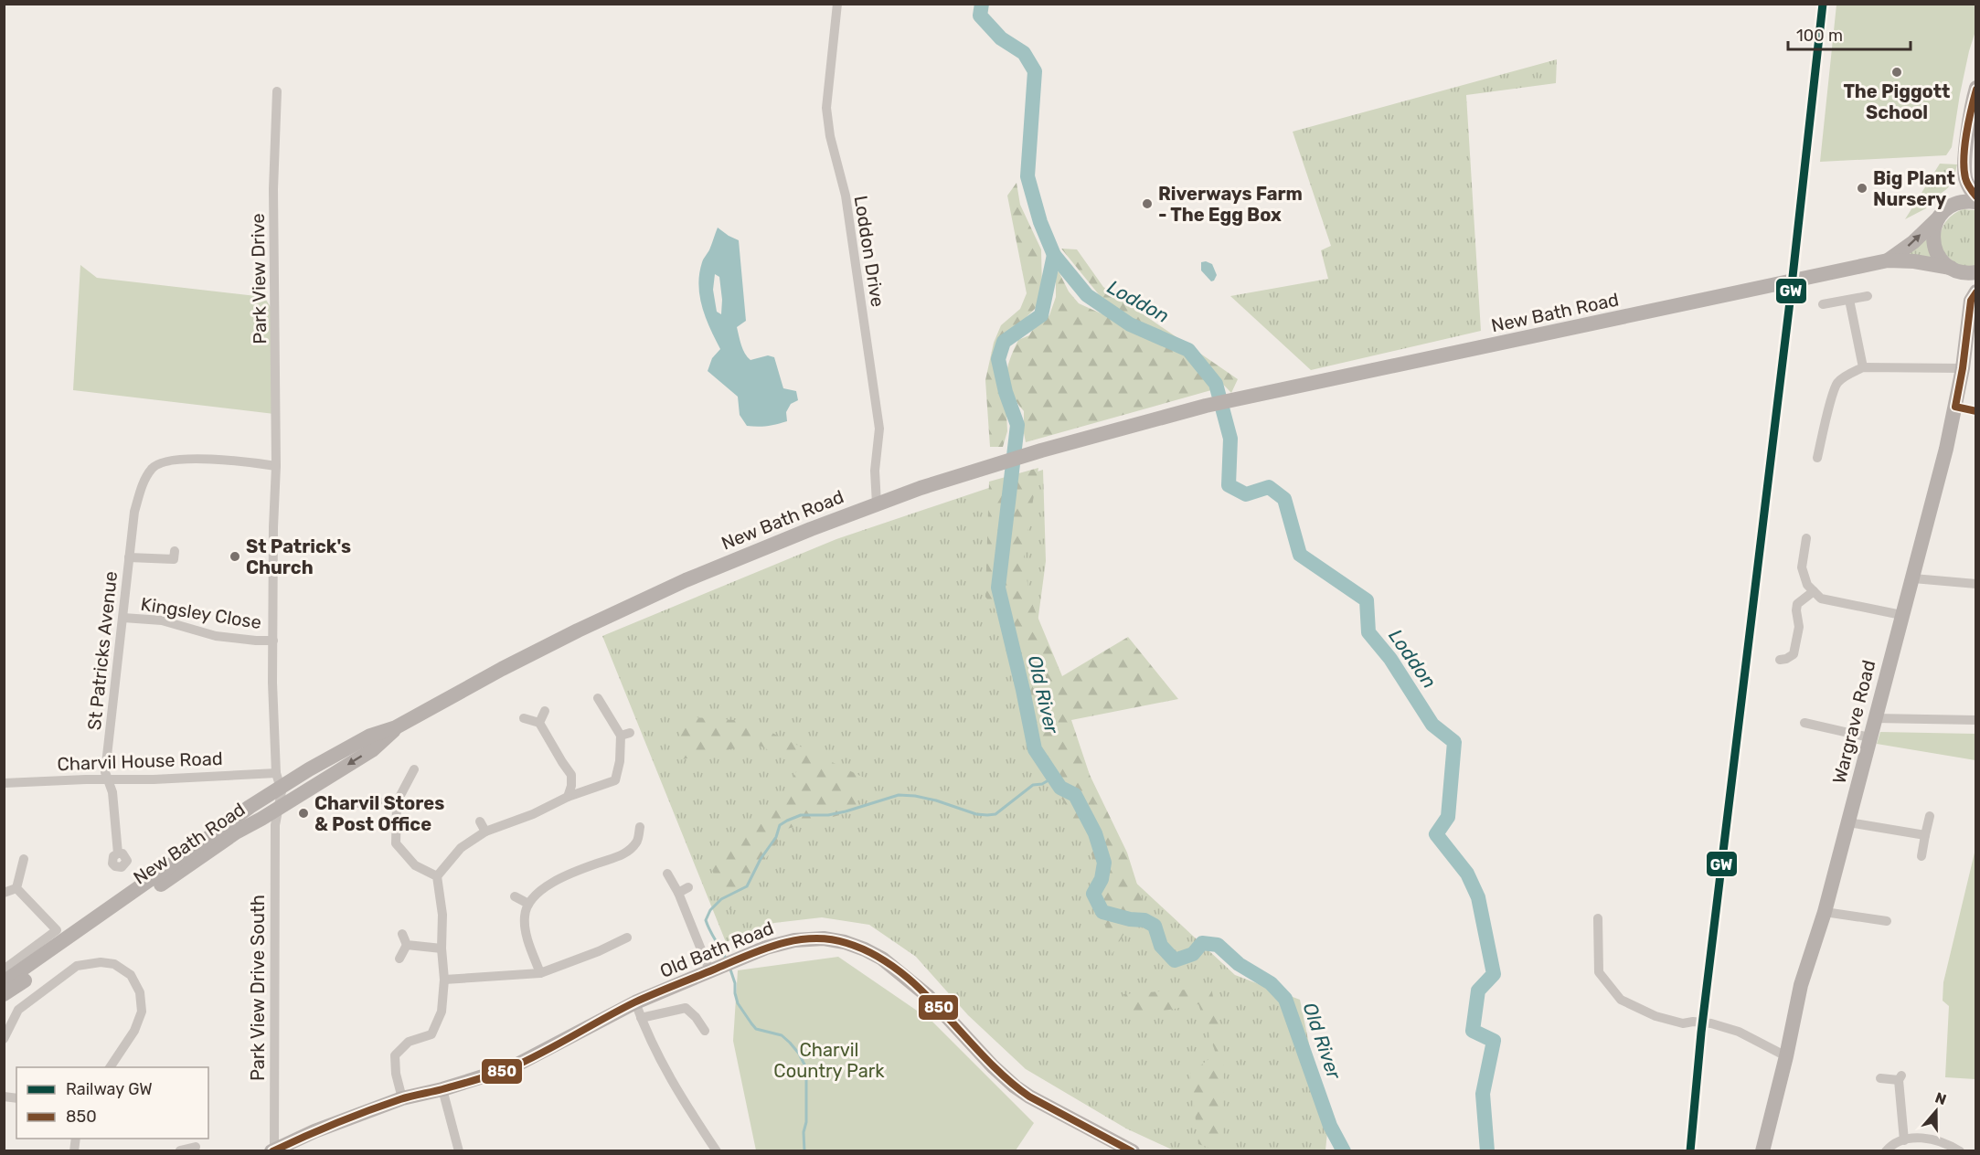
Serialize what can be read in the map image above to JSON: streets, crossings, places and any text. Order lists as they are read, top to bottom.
{
  "streets": {
    "main road": ["New Bath Road", "Wargrave Road", "Old Bath Road"],
    "street": [
      "Loddon Drive",
      "Park View Drive",
      "Kingsley Close",
      "St Patricks Avenue",
      "Charvil House Road",
      "Park View Drive South"
    ]
  },
  "crossings": [
    ["Loddon Drive", "New Bath Road"],
    ["Park View Drive", "New Bath Road"],
    ["Park View Drive", "Kingsley Close"],
    ["Park View Drive", "St Patricks Avenue"],
    ["Park View Drive", "Charvil House Road"],
    ["New Bath Road", "Wargrave Road"],
    ["New Bath Road", "Charvil House Road"],
    ["New Bath Road", "Park View Drive South"],
    ["Kingsley Close", "St Patricks Avenue"],
    ["St Patricks Avenue", "Charvil House Road"],
    ["Old Bath Road", "Park View Drive South"]
  ],
  "water": ["Loddon", "Old River"],
  "parks": ["Charvil Country Park"],
  "places": [
    "The Piggott School",
    "Big Plant Nursery",
    "Riverways Farm - The Egg Box",
    "St Patrick's Church",
    "Charvil Stores & Post Office"
  ],
  "lines": ["rail line GW", "transit line 850"],
  "legend": ["Railway GW", "850"],
  "scale_bar": "100 m",
  "north": "top"
}
